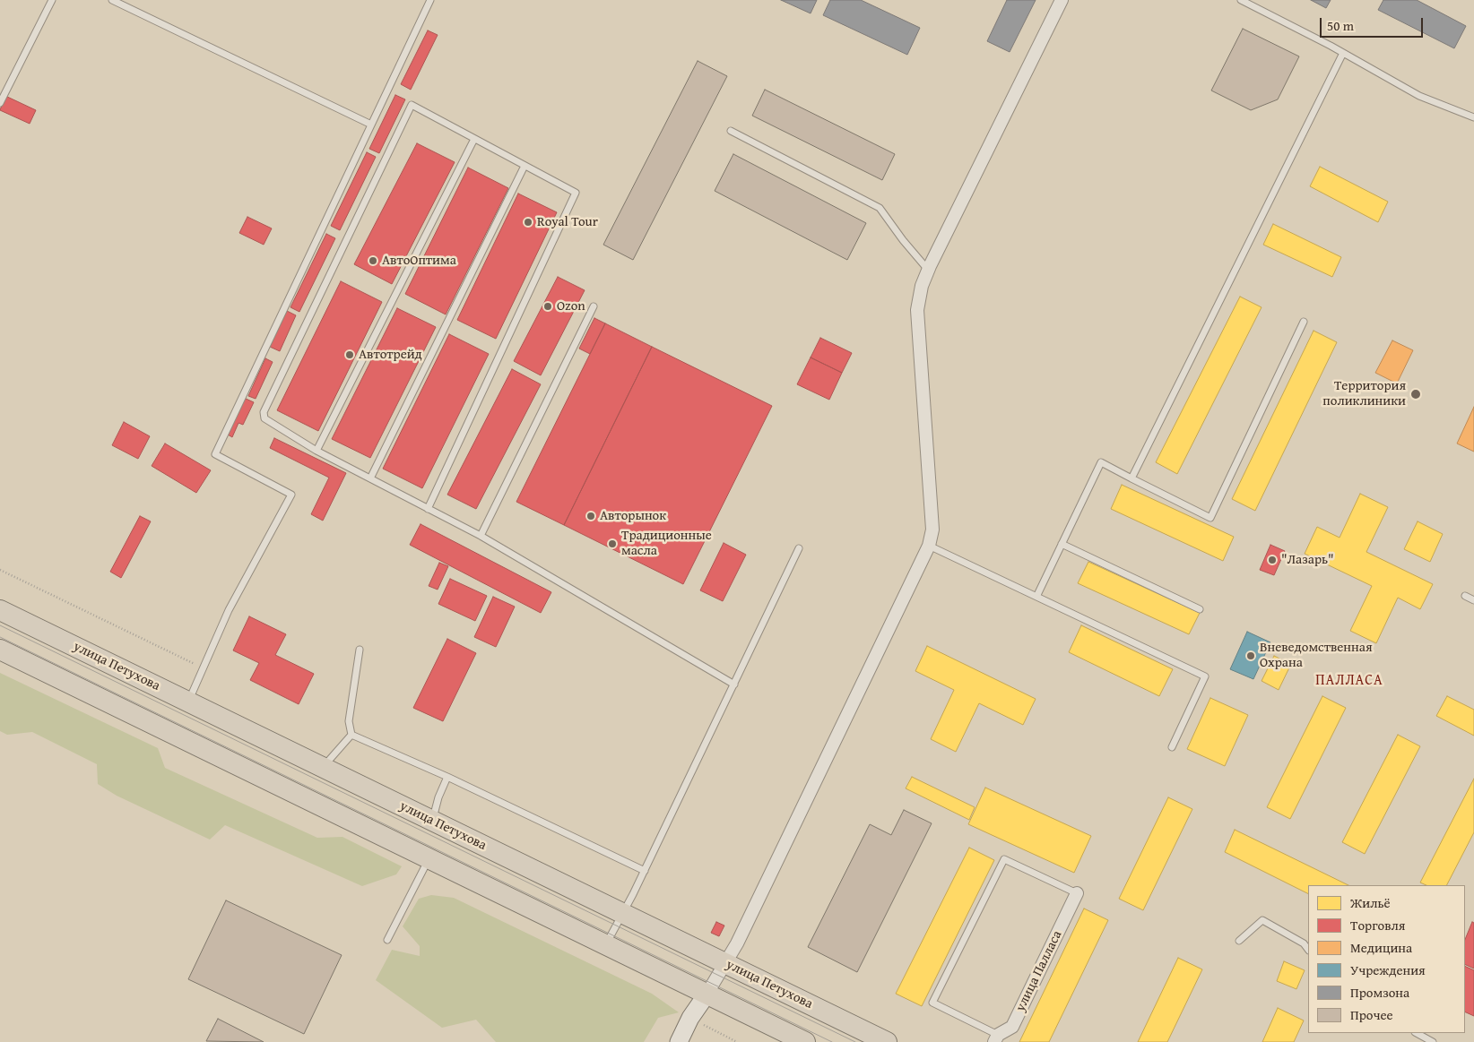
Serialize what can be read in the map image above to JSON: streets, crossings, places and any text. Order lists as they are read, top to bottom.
{
  "streets": {
    "highway": ["улица Петухова"],
    "street": ["улица Палласа"]
  },
  "districts": ["ПАЛЛАСА"],
  "places": [
    "Royal Tour",
    "АвтоОптима",
    "Ozon",
    "Автотрейд",
    "Территория поликлиники",
    "Авторынок",
    "Традиционные масла",
    "\"Лазарь\"",
    "Вневедомственная Охрана"
  ],
  "legend": [
    "Жильё",
    "Торговля",
    "Медицина",
    "Учреждения",
    "Промзона",
    "Прочее"
  ],
  "scale_bar": "50 m"
}
